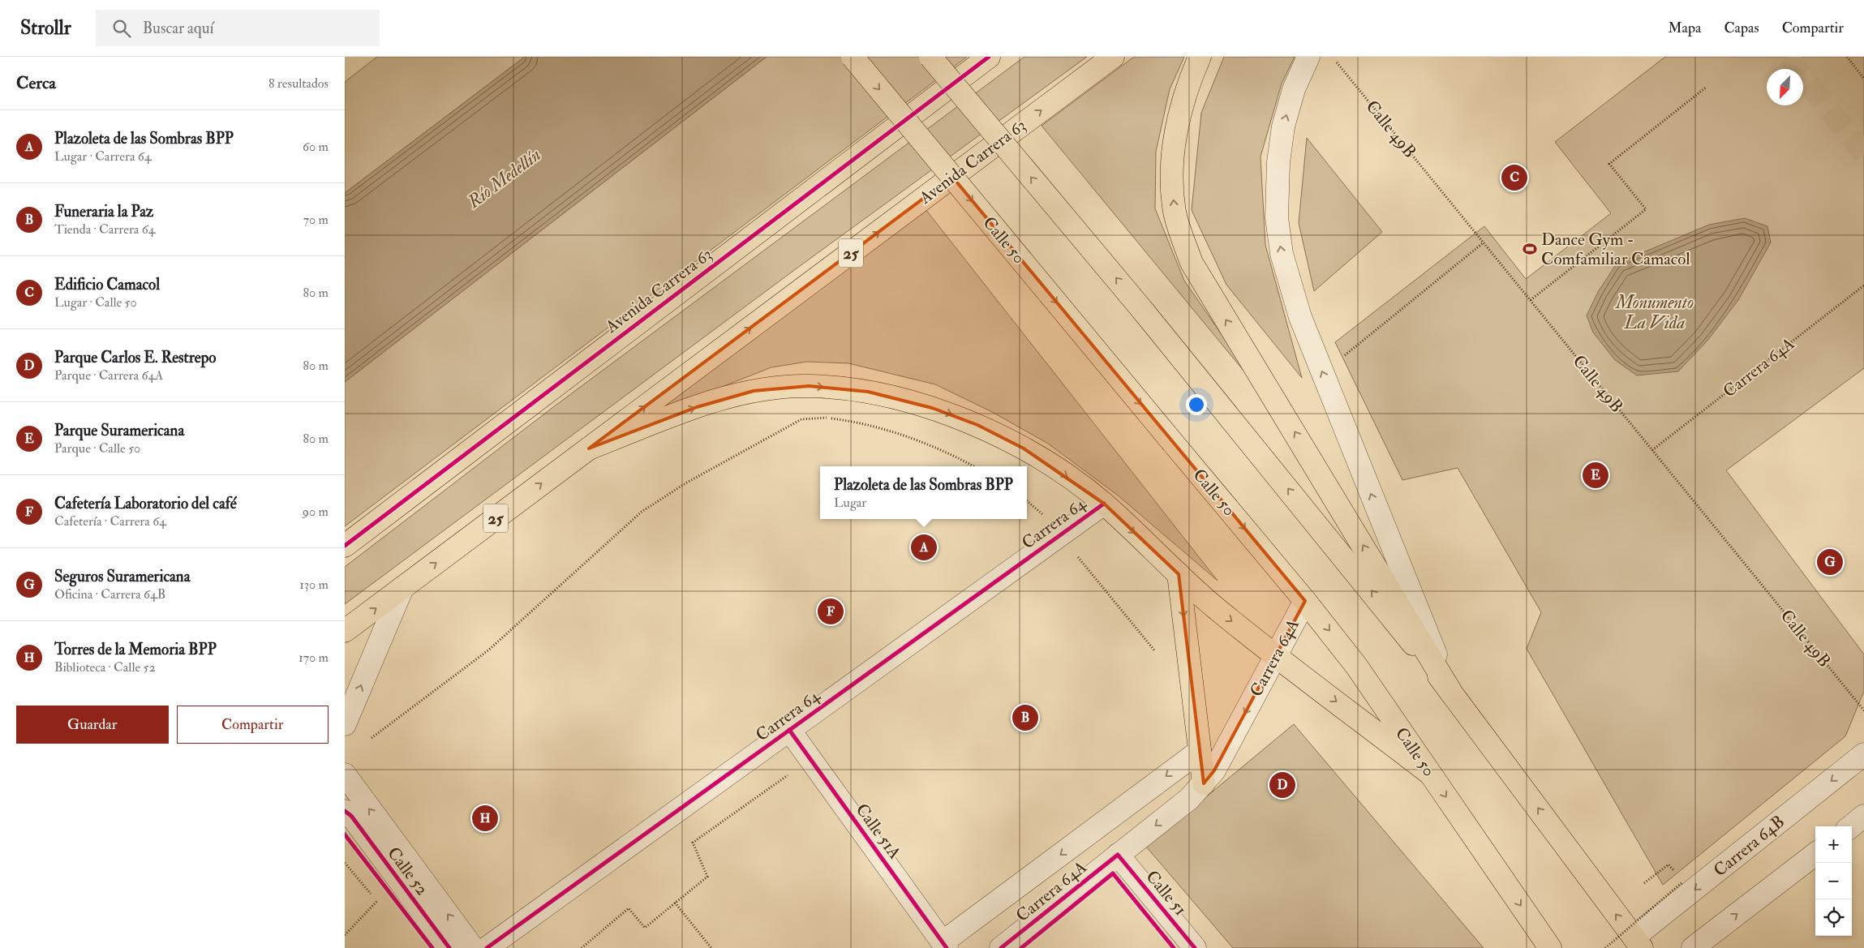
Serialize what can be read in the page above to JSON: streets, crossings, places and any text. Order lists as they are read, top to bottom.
{
  "streets": {
    "main road": ["Avenida Carrera 63", "Calle 50", "25"],
    "street": [
      "Carrera 64A",
      "Carrera 64",
      "Calle 51A",
      "Carrera 64B",
      "Calle 52",
      "Calle 51"
    ],
    "path": ["Calle 49B"]
  },
  "crossings": [
    ["Calle 49B", "Carrera 64A"],
    ["Calle 50", "Carrera 64A"],
    ["Carrera 64A", "Calle 51"],
    ["Carrera 64", "Calle 51A"]
  ],
  "water": ["Río Medellín", "Monumento La Vida"],
  "places": {
    "sports": ["Dance Gym - Comfamiliar Camacol"]
  },
  "north": "bottom left",
  "page": {
    "header": "Strollr",
    "search": "Buscar aquí",
    "nav": ["Mapa", "Capas", "Compartir"],
    "heading": ["Cerca", "8 resultados"],
    "list": [
      {
        "mark": "A",
        "name": "Plazoleta de las Sombras BPP",
        "note": "Lugar · Carrera 64",
        "value": "60 m"
      },
      {
        "mark": "B",
        "name": "Funeraria la Paz",
        "note": "Tienda · Carrera 64",
        "value": "70 m"
      },
      {
        "mark": "C",
        "name": "Edificio Camacol",
        "note": "Lugar · Calle 50",
        "value": "80 m"
      },
      {
        "mark": "D",
        "name": "Parque Carlos E. Restrepo",
        "note": "Parque · Carrera 64A",
        "value": "80 m"
      },
      {
        "mark": "E",
        "name": "Parque Suramericana",
        "note": "Parque · Calle 50",
        "value": "80 m"
      },
      {
        "mark": "F",
        "name": "Cafetería Laboratorio del café",
        "note": "Cafetería · Carrera 64",
        "value": "90 m"
      },
      {
        "mark": "G",
        "name": "Seguros Suramericana",
        "note": "Oficina · Carrera 64B",
        "value": "130 m"
      },
      {
        "mark": "H",
        "name": "Torres de la Memoria BPP",
        "note": "Biblioteca · Calle 52",
        "value": "170 m"
      }
    ],
    "pins": [
      "C",
      "E",
      "A",
      "G",
      "F",
      "B",
      "D",
      "H"
    ],
    "popup": ["Plazoleta de las Sombras BPP", "Lugar"],
    "buttons": ["Guardar", "Compartir"],
    "map_buttons": ["+", "−"]
  }
}
